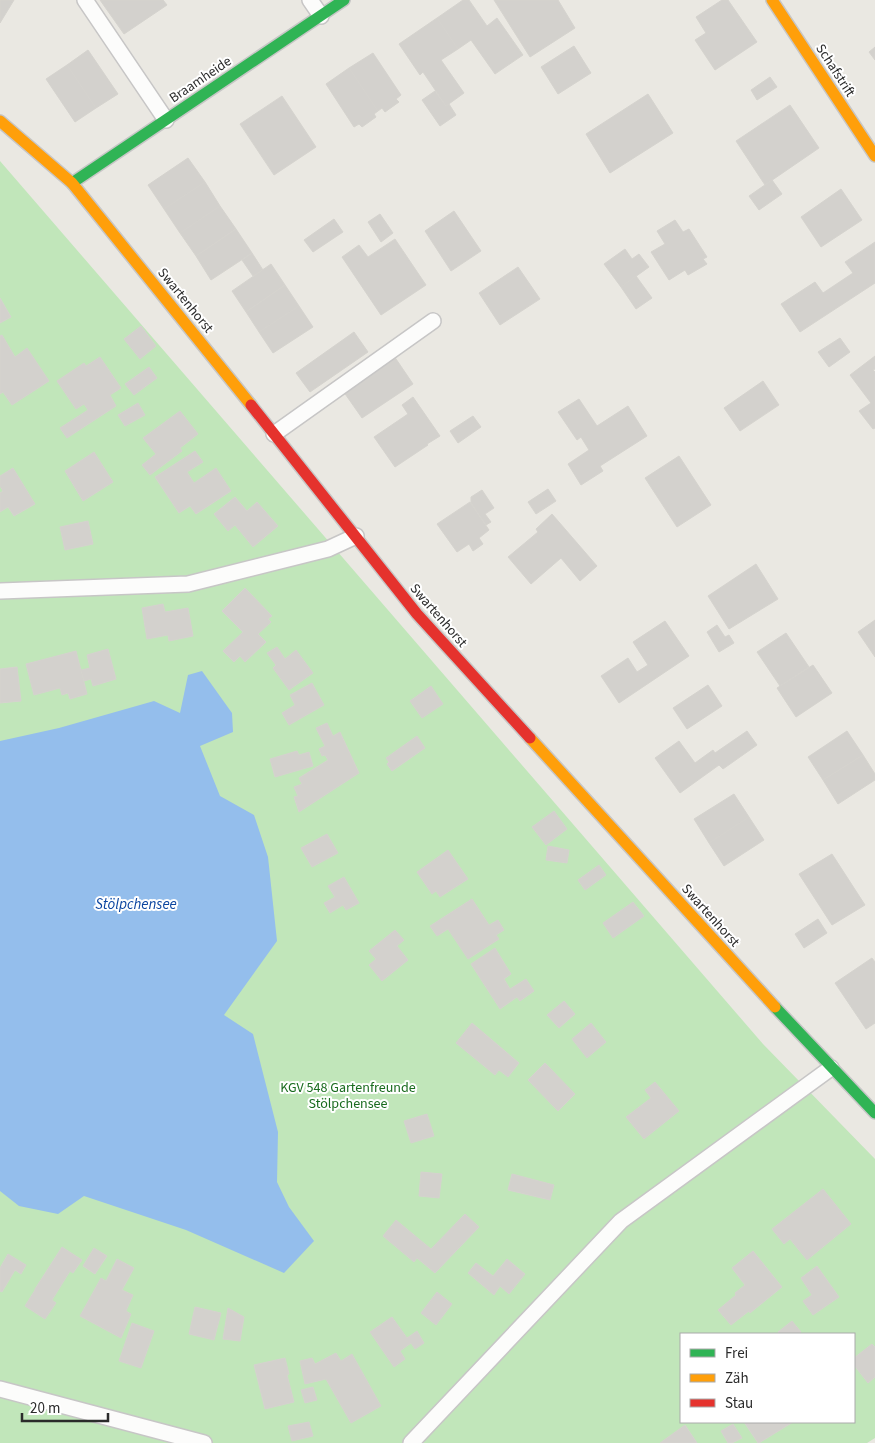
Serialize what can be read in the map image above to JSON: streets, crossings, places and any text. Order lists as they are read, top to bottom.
{
  "streets": {
    "street": ["Schafstrift", "Braamheide", "Swartenhorst"]
  },
  "crossings": [
    ["Braamheide", "Swartenhorst"]
  ],
  "water": ["Stölpchensee"],
  "parks": ["KGV 548 Gartenfreunde Stölpchensee"],
  "legend": ["Frei", "Zäh", "Stau"],
  "scale_bar": "20 m"
}
